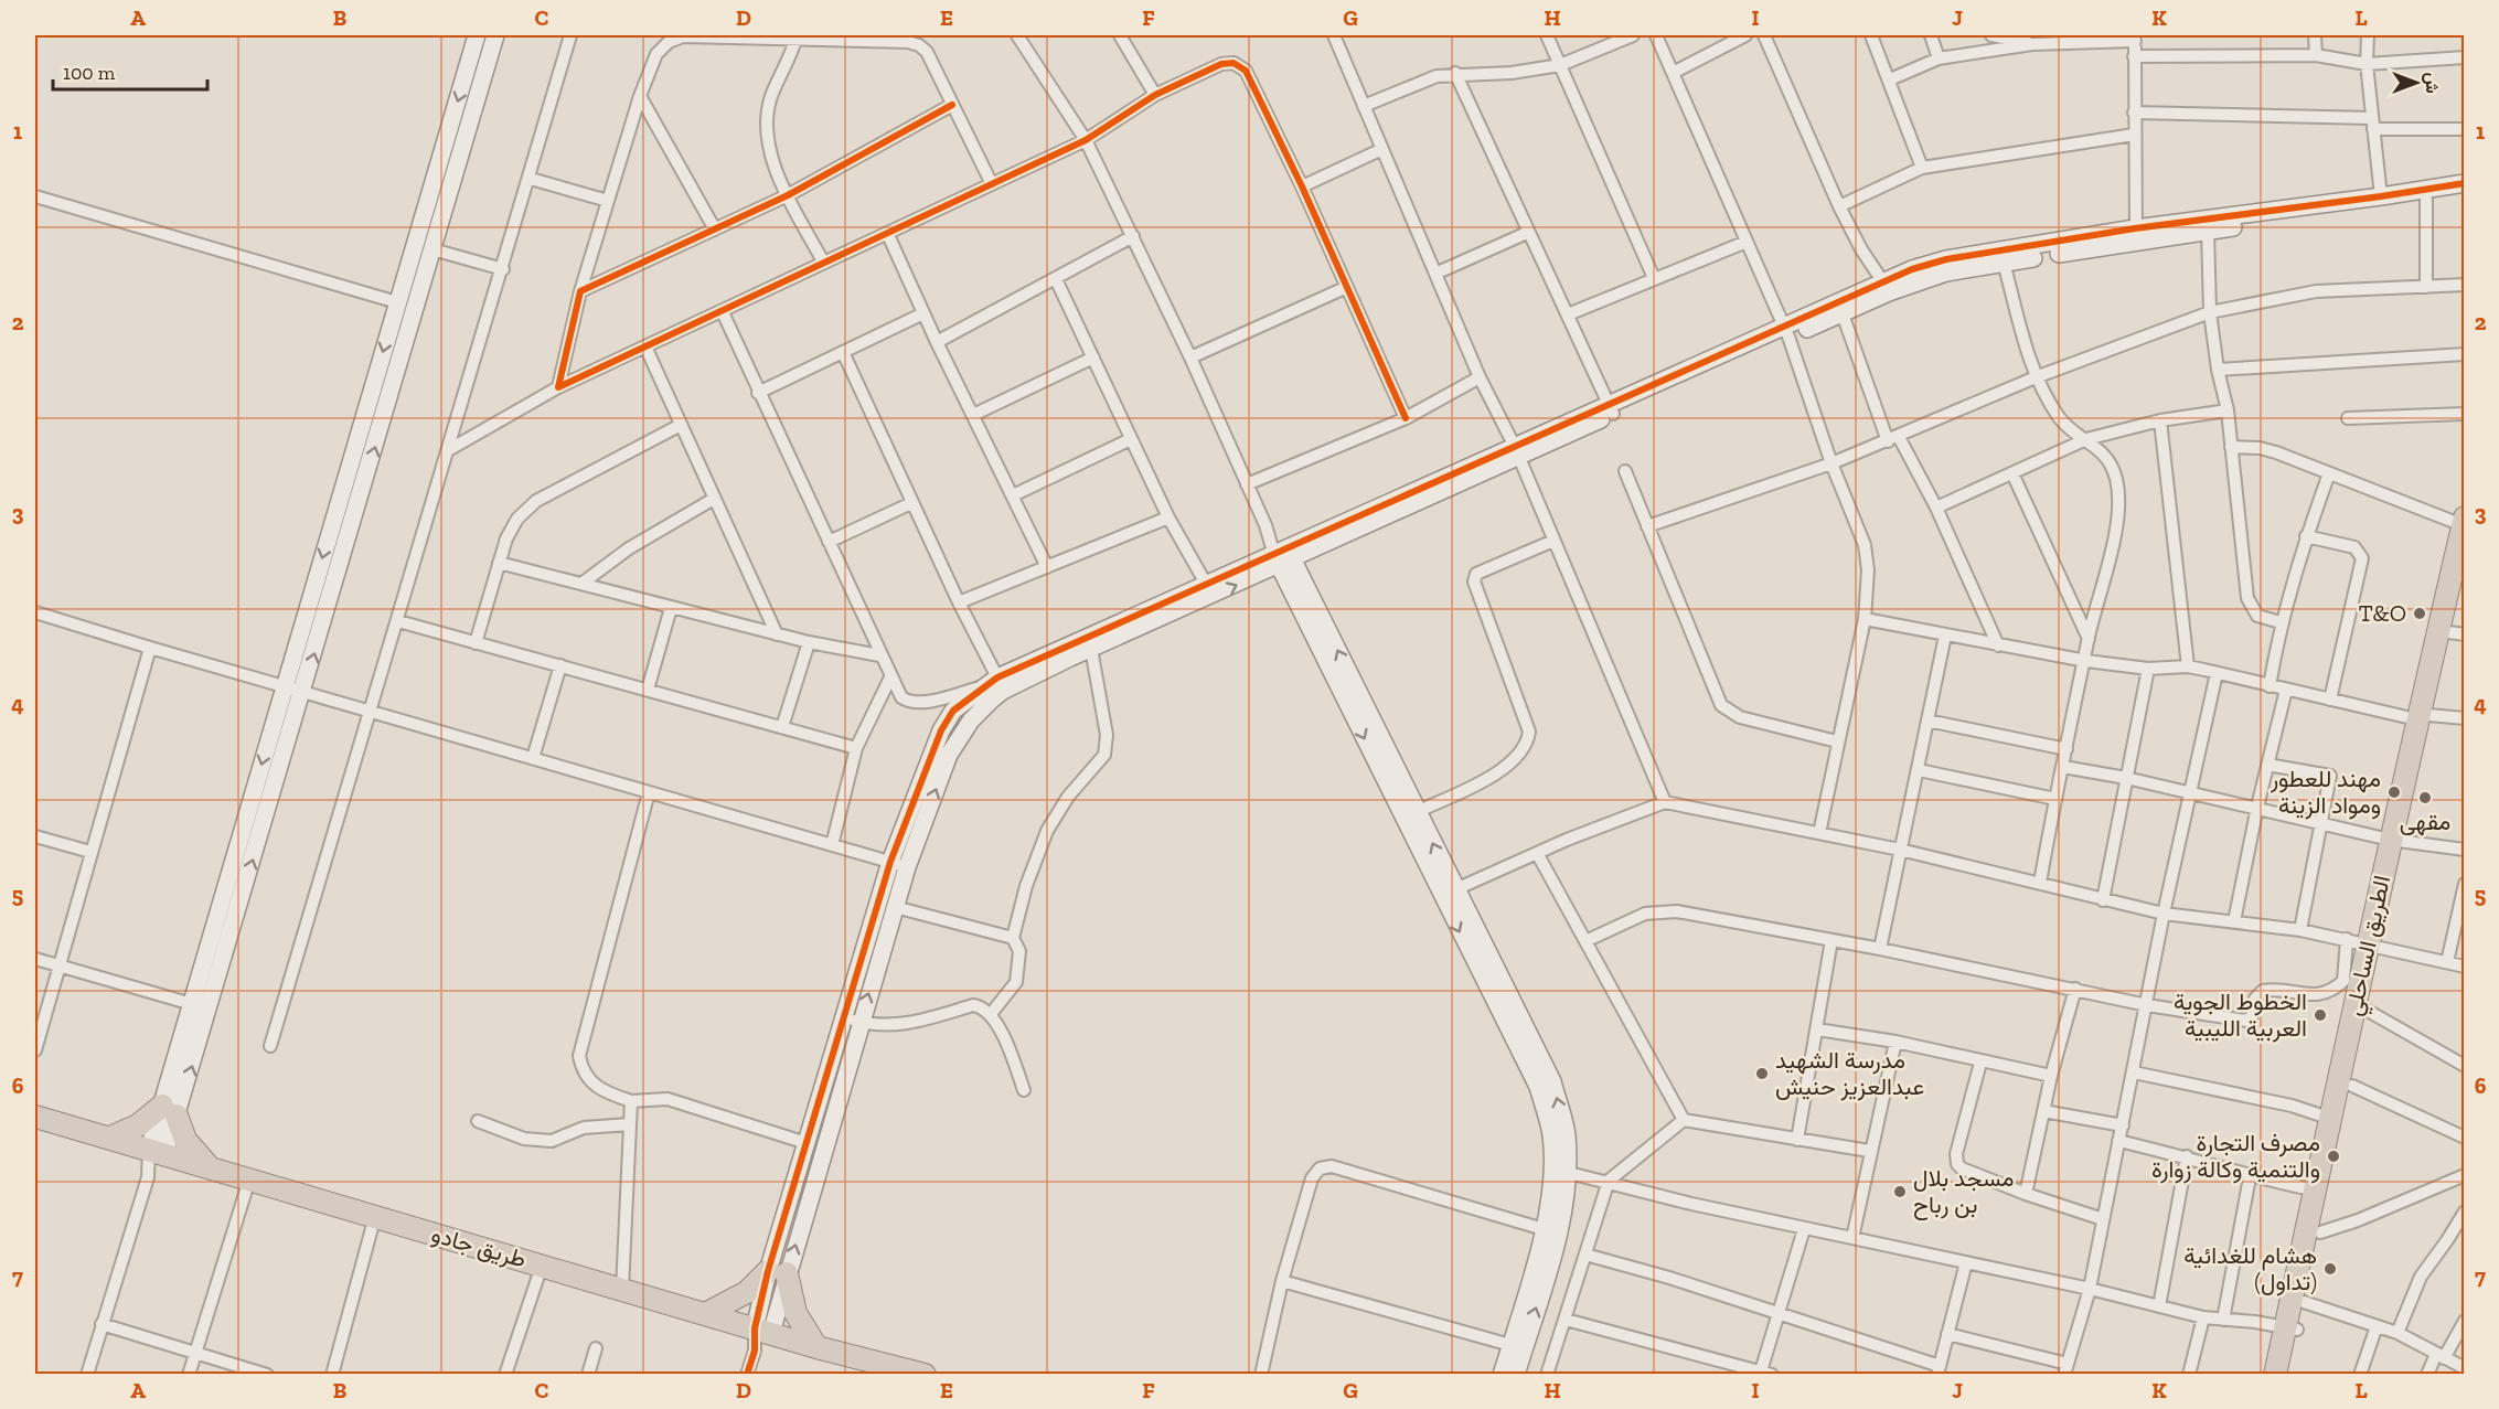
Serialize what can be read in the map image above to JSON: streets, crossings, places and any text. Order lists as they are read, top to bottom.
{
  "streets": {
    "highway": ["الطريق الساحلي", "طريق جادو"]
  },
  "places": [
    "T&O",
    "مهند للعطور ومواد الزينة",
    "مقهى",
    "الخطوط الجوية العربية الليبية",
    "مدرسة الشهيد عبدالعزيز حنيش",
    "مصرف التجارة والتنمية وكالة زوارة",
    "مسجد بلال بن رباح",
    "هشام للغدائية (تداول)"
  ],
  "scale_bar": "100 m",
  "north": "right",
  "grid": {
    "columns": [
      "A",
      "B",
      "C",
      "D",
      "E",
      "F",
      "G",
      "H",
      "I",
      "J",
      "K",
      "L"
    ],
    "rows": [
      "1",
      "2",
      "3",
      "4",
      "5",
      "6",
      "7"
    ]
  }
}
